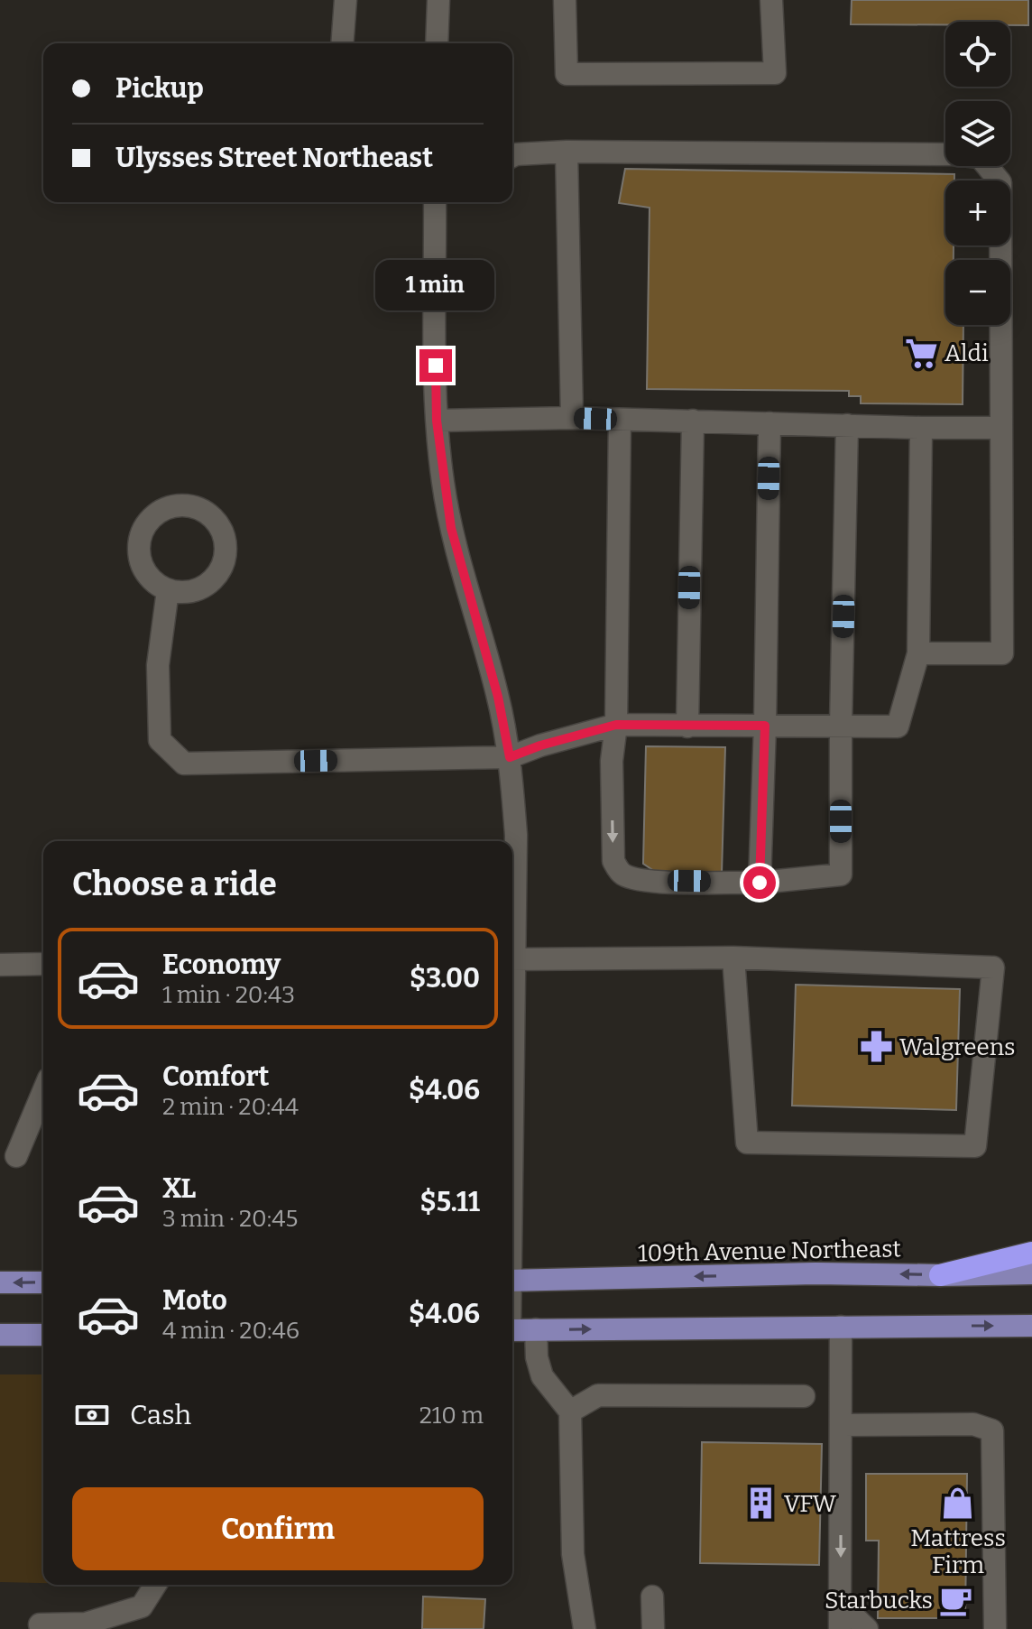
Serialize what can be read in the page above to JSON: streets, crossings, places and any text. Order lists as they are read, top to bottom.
{
  "streets": {
    "main road": ["109th Avenue Northeast"]
  },
  "places": {
    "supermarket": ["Aldi"],
    "pharmacy": ["Walgreens"],
    "shop": ["Mattress Firm"],
    "building": ["VFW"],
    "cafe": ["Starbucks"]
  },
  "page": {
    "map_buttons": ["+", "−"],
    "banner": ["Pickup", "Ulysses Street Northeast"],
    "bubble": "1 min",
    "heading": "Choose a ride",
    "list": [
      {
        "name": "Economy",
        "note": "1 min · 20:43",
        "value": "$3.00"
      },
      {
        "name": "Comfort",
        "note": "2 min · 20:44",
        "value": "$4.06"
      },
      {
        "name": "XL",
        "note": "3 min · 20:45",
        "value": "$5.11"
      },
      {
        "name": "Moto",
        "note": "4 min · 20:46",
        "value": "$4.06"
      }
    ],
    "pay": ["Cash", "210 m"],
    "buttons": "Confirm"
  }
}
